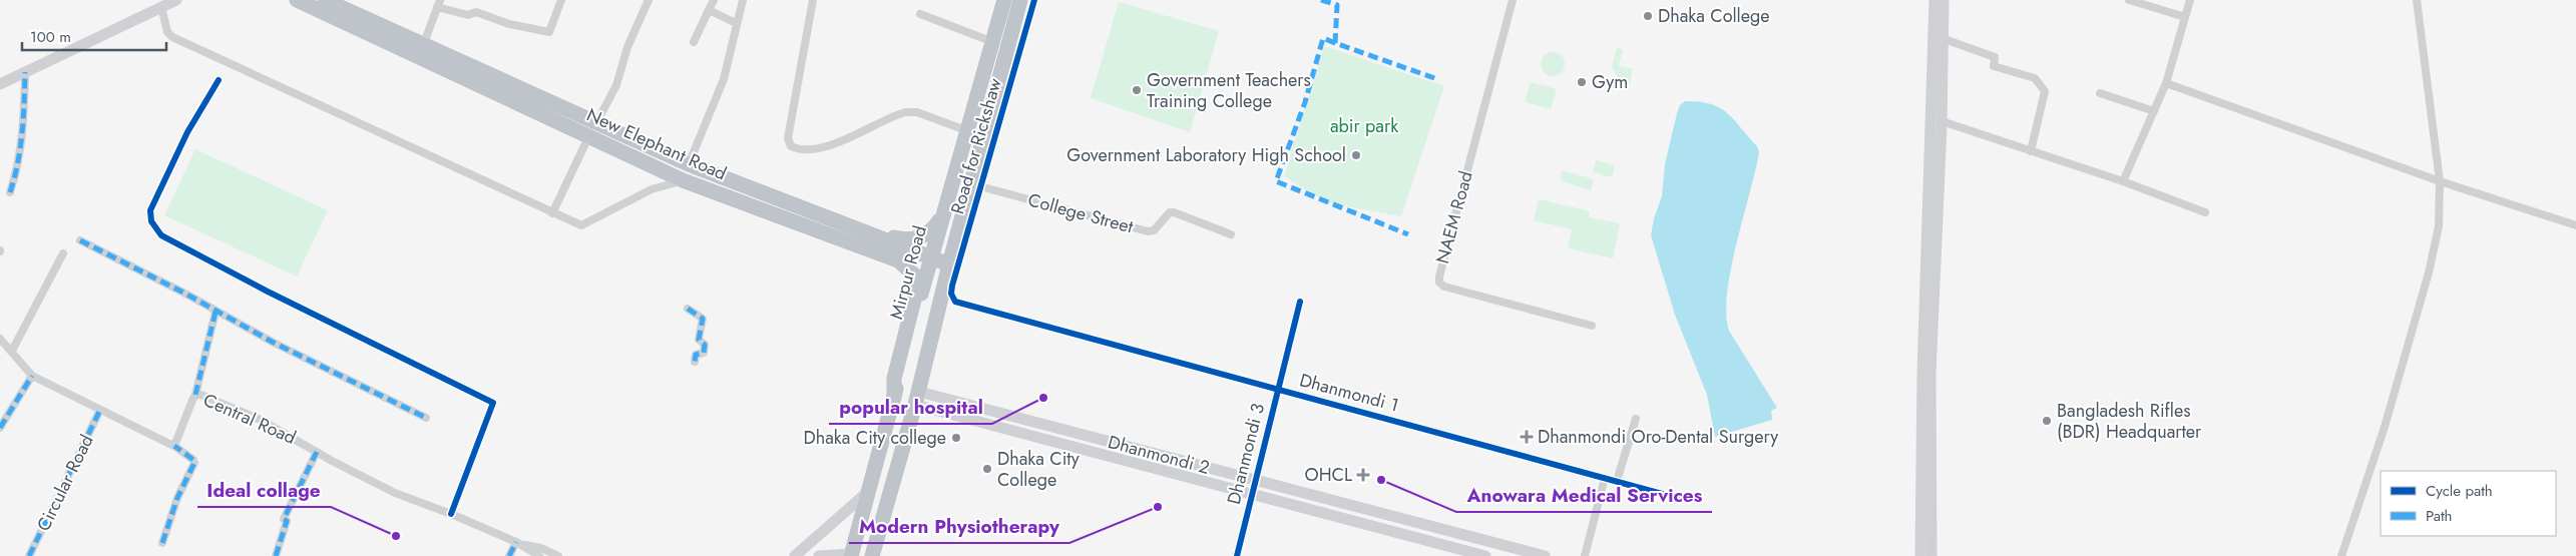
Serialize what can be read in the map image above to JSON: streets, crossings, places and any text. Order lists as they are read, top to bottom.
{
  "streets": {
    "highway": ["New Elephant Road", "Mirpur Road"],
    "main road": ["Dhanmondi 2"],
    "street": [
      "Road for Rickshaw",
      "College Street",
      "NAEM Road",
      "Dhanmondi 1",
      "Central Road",
      "Dhanmondi 3",
      "Circular Road"
    ]
  },
  "crossings": [
    ["New Elephant Road", "Mirpur Road"],
    ["Road for Rickshaw", "College Street"],
    ["Road for Rickshaw", "Dhanmondi 1"],
    ["Dhanmondi 1", "Dhanmondi 3"],
    ["Dhanmondi 3", "Dhanmondi 2"]
  ],
  "parks": ["abir park"],
  "places": {
    "other": [
      "Dhaka College",
      "Gym",
      "Government Teachers Training College",
      "Government Laboratory High School",
      "popular hospital",
      "Bangladesh Rifles (BDR) Headquarter",
      "Dhaka City college",
      "Dhaka City College",
      "Anowara Medical Services",
      "Modern Physiotherapy",
      "Ideal collage"
    ],
    "health": ["Dhanmondi Oro-Dental Surgery", "OHCL"]
  },
  "legend": ["Cycle path", "Path"],
  "scale_bar": "100 m"
}
